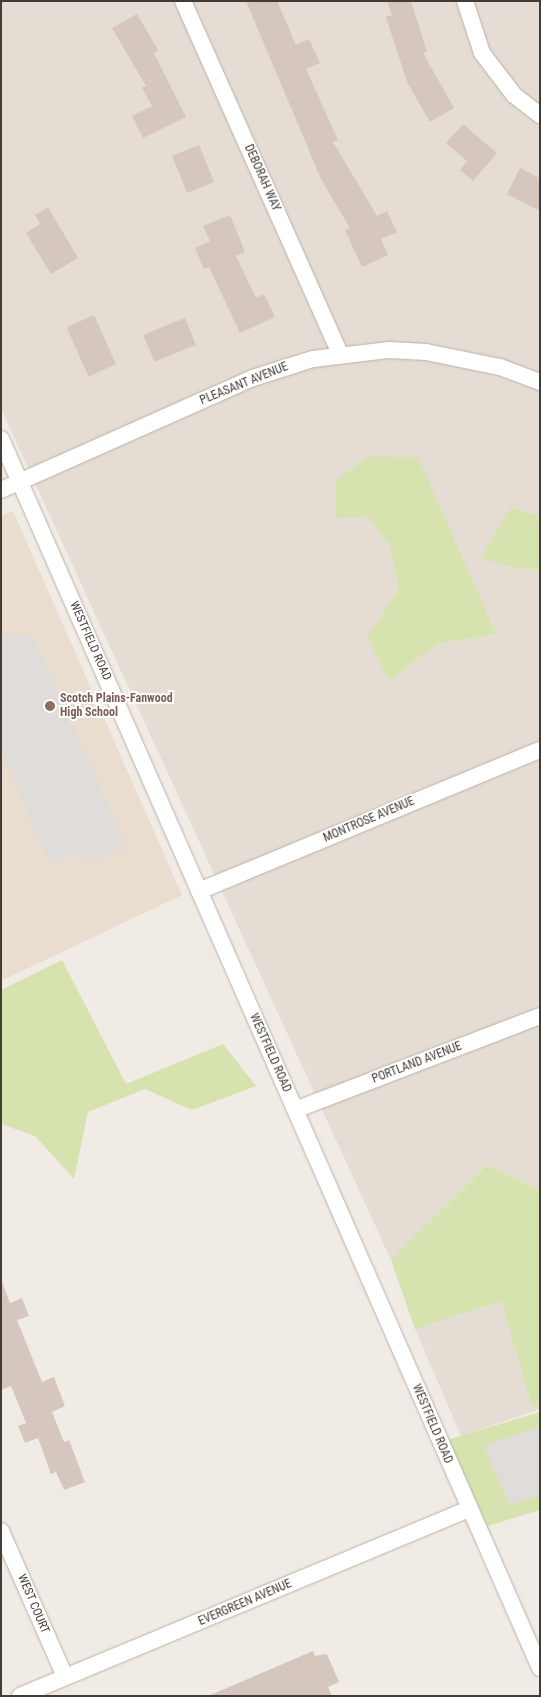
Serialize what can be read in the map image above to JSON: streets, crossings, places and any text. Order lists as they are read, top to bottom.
{
  "streets": {
    "street": [
      "DEBORAH WAY",
      "PLEASANT AVENUE",
      "WESTFIELD ROAD",
      "MONTROSE AVENUE",
      "PORTLAND AVENUE",
      "EVERGREEN AVENUE",
      "WEST COURT"
    ]
  },
  "crossings": [
    ["DEBORAH WAY", "PLEASANT AVENUE"],
    ["PLEASANT AVENUE", "WESTFIELD ROAD"],
    ["WESTFIELD ROAD", "MONTROSE AVENUE"],
    ["WESTFIELD ROAD", "PORTLAND AVENUE"],
    ["WESTFIELD ROAD", "EVERGREEN AVENUE"],
    ["EVERGREEN AVENUE", "WEST COURT"]
  ],
  "places": ["Scotch Plains-Fanwood High School"]
}
